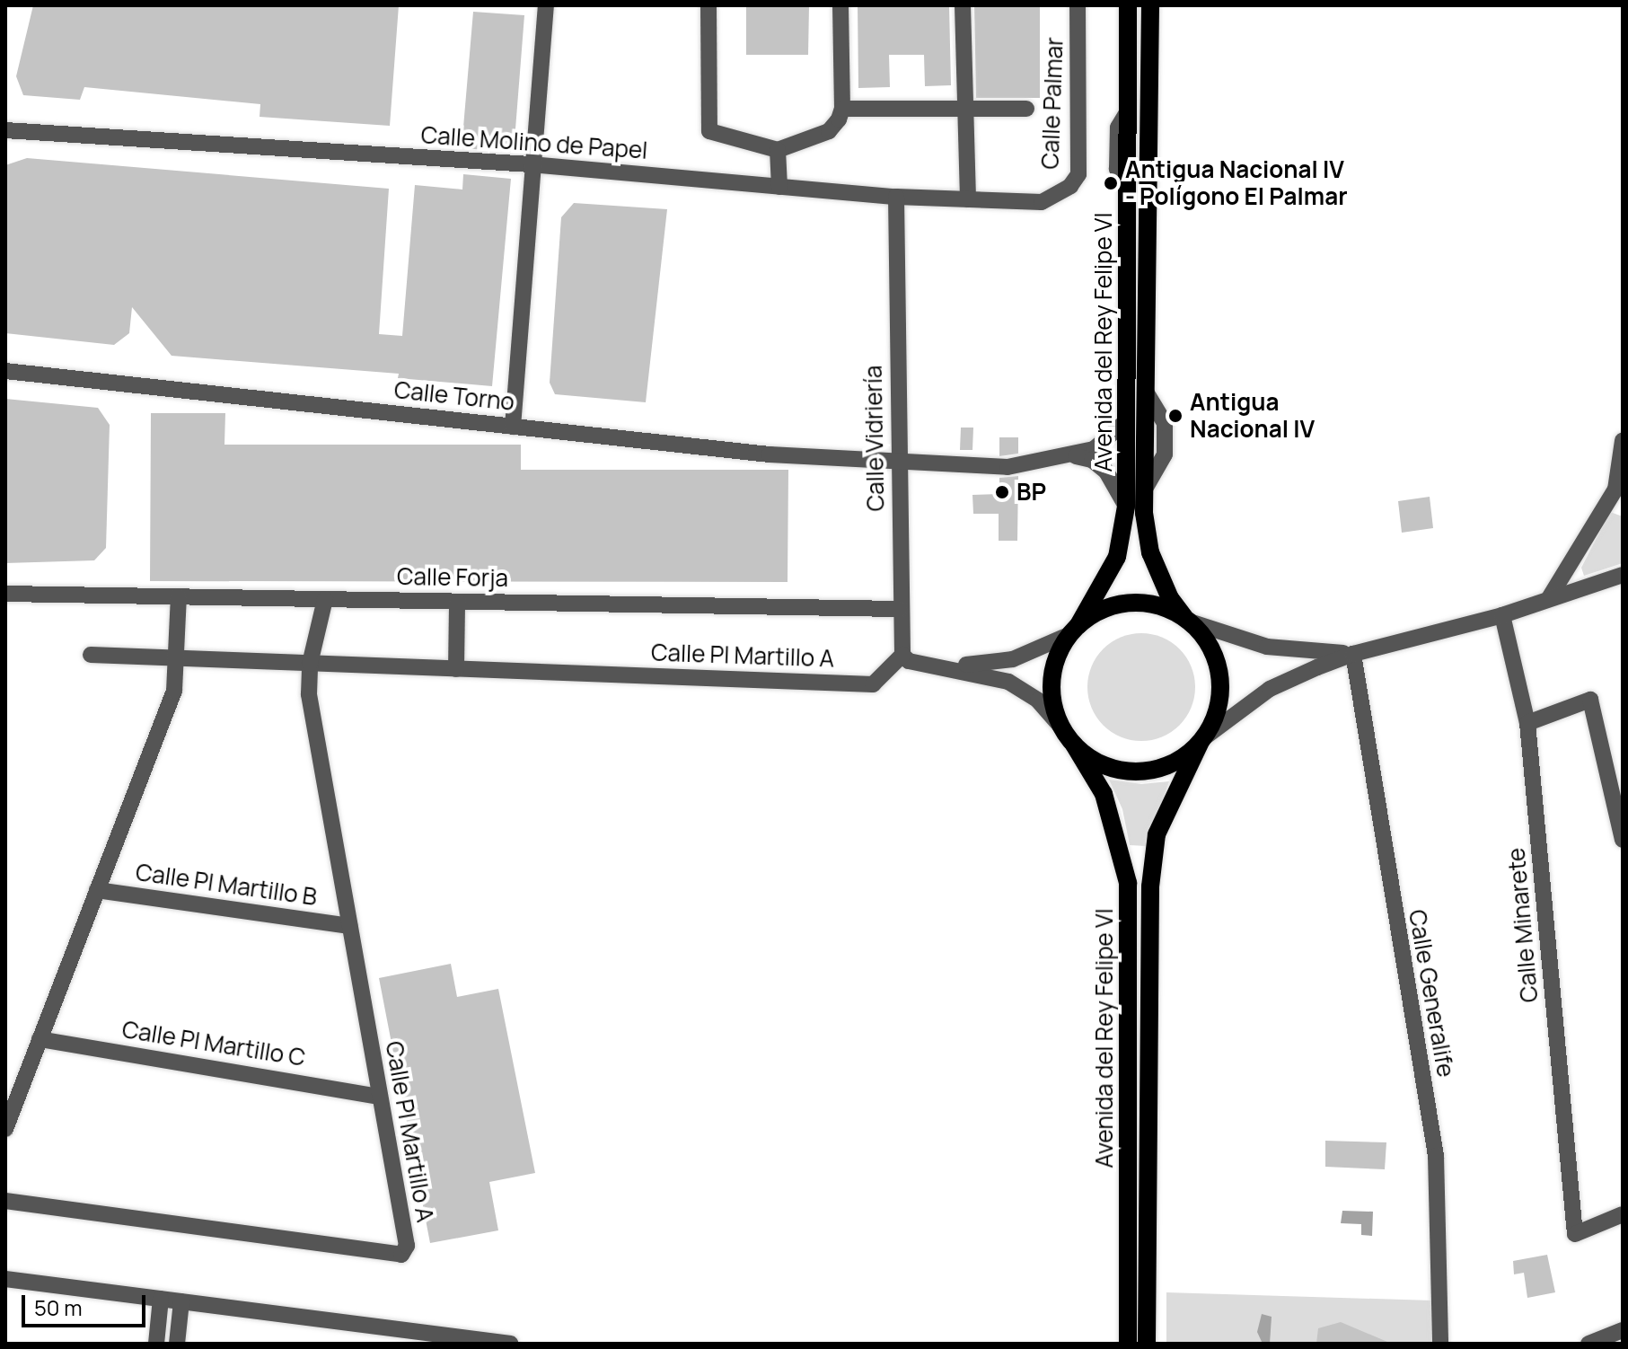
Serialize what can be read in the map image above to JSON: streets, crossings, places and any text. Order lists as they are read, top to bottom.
{
  "streets": {
    "main road": ["Avenida del Rey Felipe VI"],
    "street": [
      "Calle Palmar",
      "Calle Molino de Papel",
      "Calle Torno",
      "Calle Vidriería",
      "Calle Forja",
      "Calle Pl Martillo A",
      "Calle Pl Martillo B",
      "Calle Minarete",
      "Calle Generalife",
      "Calle Pl Martillo C"
    ]
  },
  "crossings": [
    ["Calle Palmar", "Calle Molino de Papel"],
    ["Calle Molino de Papel", "Calle Vidriería"],
    ["Avenida del Rey Felipe VI", "Calle Torno"],
    ["Calle Torno", "Calle Vidriería"],
    ["Calle Vidriería", "Calle Forja"],
    ["Calle Vidriería", "Calle Pl Martillo A"],
    ["Calle Forja", "Calle Pl Martillo A"],
    ["Calle Pl Martillo A", "Calle Pl Martillo B"],
    ["Calle Pl Martillo A", "Calle Pl Martillo C"]
  ],
  "places": ["Antigua Nacional IV - Polígono El Palmar", "Antigua Nacional IV", "BP"],
  "scale_bar": "50 m"
}
